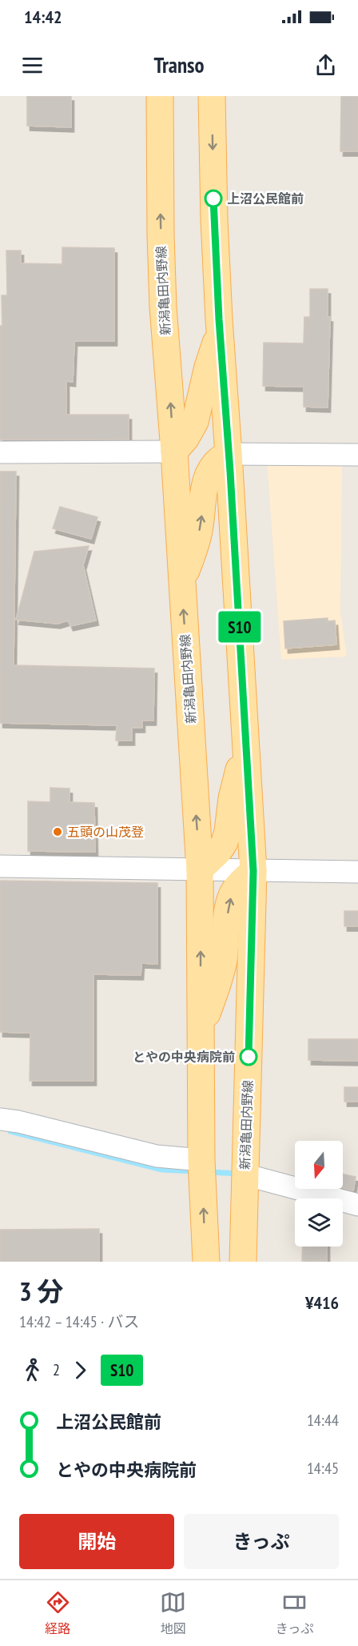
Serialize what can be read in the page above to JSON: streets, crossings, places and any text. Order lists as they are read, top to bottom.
{
  "streets": {
    "main road": ["新潟亀田内野線"]
  },
  "places": ["上沼公民館前", "五頭の山茂登", "とやの中央病院前"],
  "lines": ["bus line S10"],
  "north": "bottom",
  "page": {
    "status": "14:42",
    "header": "Transo",
    "on_map": "S10",
    "heading": ["3 分", "14:42 – 14:45 · バス", "¥416"],
    "legs": ["2", "S10"],
    "list": [
      {
        "name": "上沼公民館前",
        "value": "14:44"
      },
      {
        "name": "とやの中央病院前",
        "value": "14:45"
      }
    ],
    "buttons": ["開始", "きっぷ"],
    "tabs": ["経路", "地図", "きっぷ"]
  }
}
